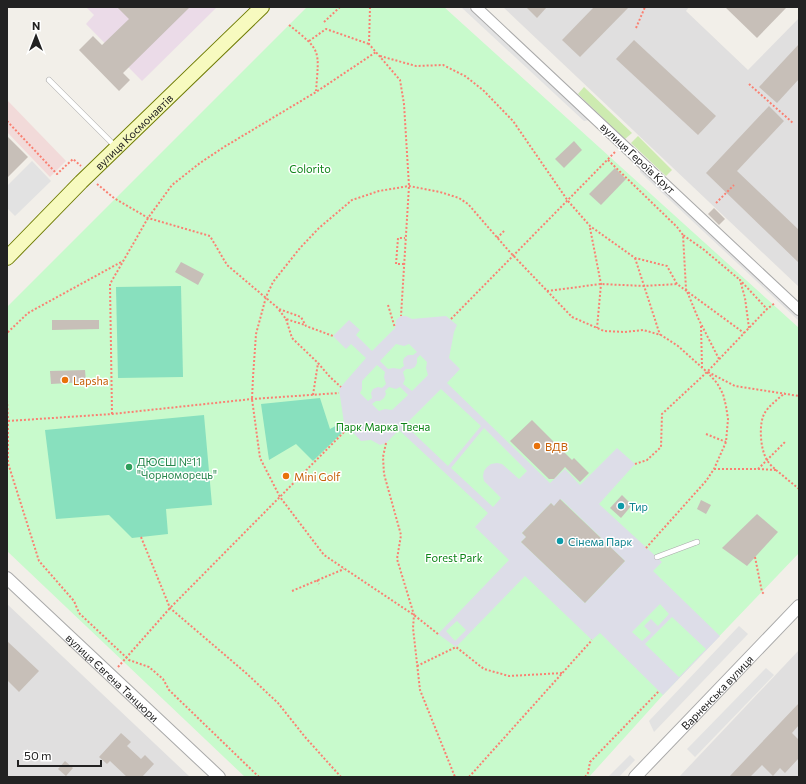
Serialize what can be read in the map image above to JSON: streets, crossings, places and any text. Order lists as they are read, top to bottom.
{
  "streets": {
    "main road": ["вулиця Космонавтів"],
    "street": ["вулиця Героїв Крут", "вулиця Євгена Танцюри", "Варненська вулиця"]
  },
  "parks": ["Colorito", "Парк Марка Твена", "Forest Park"],
  "places": [
    "Lapsha",
    "ВДВ",
    "ДЮСШ №11 \"Чорноморець\"",
    "Mini Golf",
    "Тир",
    "Сінема Парк"
  ],
  "scale_bar": "50 m",
  "north": "top"
}
